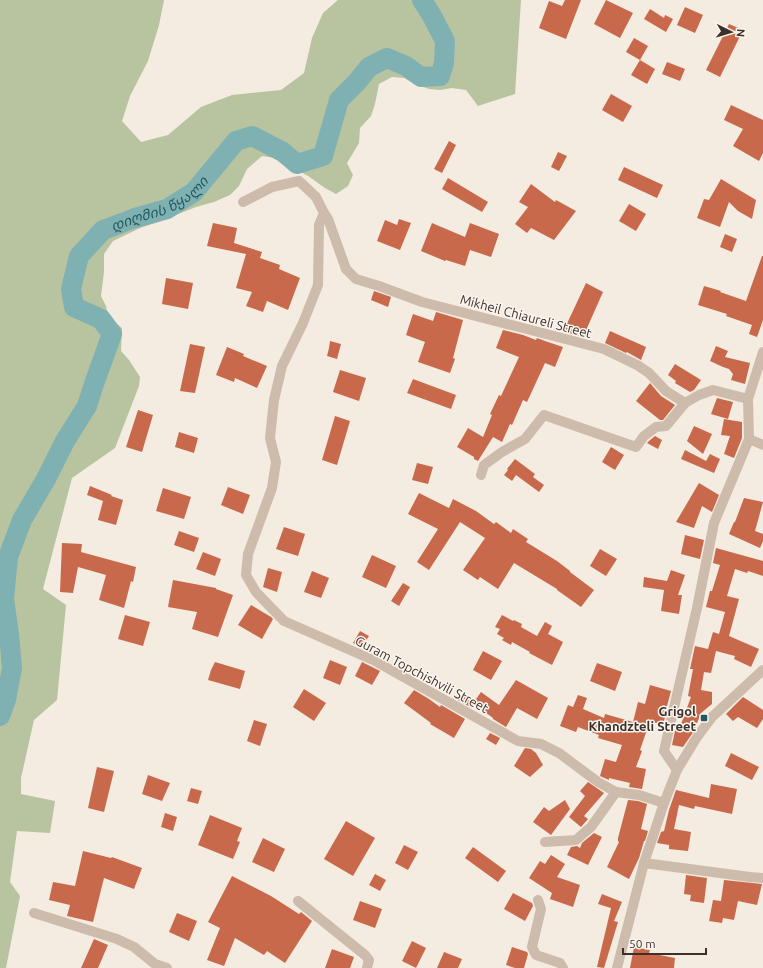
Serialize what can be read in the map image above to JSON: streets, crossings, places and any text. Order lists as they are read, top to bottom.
{
  "streets": {
    "street": ["Mikheil Chiaureli Street", "Guram Topchishvili Street"]
  },
  "crossings": [
    ["Mikheil Chiaureli Street", "Guram Topchishvili Street"]
  ],
  "water": ["დიღმის წყალი"],
  "places": {
    "transit": ["Grigol Khandzteli Street"]
  },
  "scale_bar": "50 m",
  "north": "right"
}
